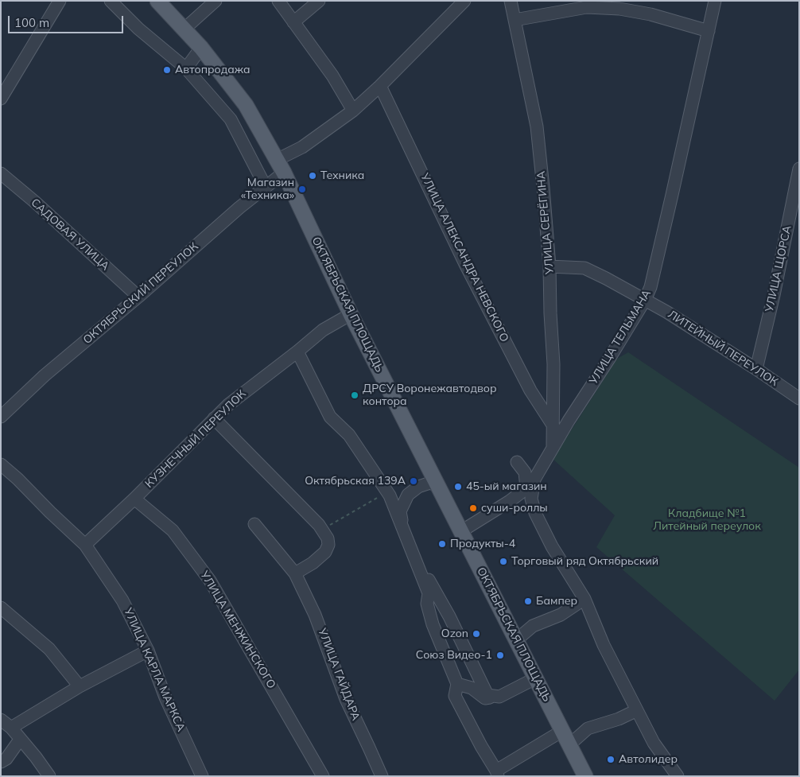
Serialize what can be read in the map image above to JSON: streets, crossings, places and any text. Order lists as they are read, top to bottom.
{
  "streets": {
    "main road": ["ОКТЯБРЬСКАЯ ПЛОЩАДЬ"],
    "street": [
      "УЛИЦА СЕРЁГИНА",
      "САДОВАЯ УЛИЦА",
      "УЛИЦА АЛЕКСАНДРА НЕВСКОГО",
      "УЛИЦА ЩОРСА",
      "ОКТЯБРЬСКИЙ ПЕРЕУЛОК",
      "УЛИЦА ТЕЛЬМАНА",
      "ЛИТЕЙНЫЙ ПЕРЕУЛОК",
      "КУЗНЕЧНЫЙ ПЕРЕУЛОК",
      "УЛИЦА МЕНЖИНСКОГО",
      "УЛИЦА КАРЛА МАРКСА",
      "УЛИЦА ГАЙДАРА"
    ]
  },
  "crossings": [
    ["УЛИЦА СЕРЁГИНА", "УЛИЦА АЛЕКСАНДРА НЕВСКОГО"],
    ["УЛИЦА СЕРЁГИНА", "УЛИЦА ТЕЛЬМАНА"],
    ["УЛИЦА СЕРЁГИНА", "ЛИТЕЙНЫЙ ПЕРЕУЛОК"],
    ["САДОВАЯ УЛИЦА", "ОКТЯБРЬСКИЙ ПЕРЕУЛОК"],
    ["УЛИЦА ЩОРСА", "ЛИТЕЙНЫЙ ПЕРЕУЛОК"],
    ["ОКТЯБРЬСКИЙ ПЕРЕУЛОК", "ОКТЯБРЬСКАЯ ПЛОЩАДЬ"],
    ["ОКТЯБРЬСКАЯ ПЛОЩАДЬ", "УЛИЦА ТЕЛЬМАНА"],
    ["ОКТЯБРЬСКАЯ ПЛОЩАДЬ", "КУЗНЕЧНЫЙ ПЕРЕУЛОК"],
    ["УЛИЦА ТЕЛЬМАНА", "ЛИТЕЙНЫЙ ПЕРЕУЛОК"],
    ["КУЗНЕЧНЫЙ ПЕРЕУЛОК", "УЛИЦА МЕНЖИНСКОГО"],
    ["КУЗНЕЧНЫЙ ПЕРЕУЛОК", "УЛИЦА КАРЛА МАРКСА"]
  ],
  "parks": ["Кладбище №1 Литейный переулок"],
  "places": [
    "Автопродажа",
    "Техника",
    "Магазин «Техника»",
    "ДРСУ Воронежавтодвор контора",
    "Октябрьская 139А",
    "45-ый магазин",
    "суши-роллы",
    "Продукты-4",
    "Торговый ряд Октябрьский",
    "Бампер",
    "Ozon",
    "Союз Видео-1",
    "Автолидер"
  ],
  "scale_bar": "100 m"
}
